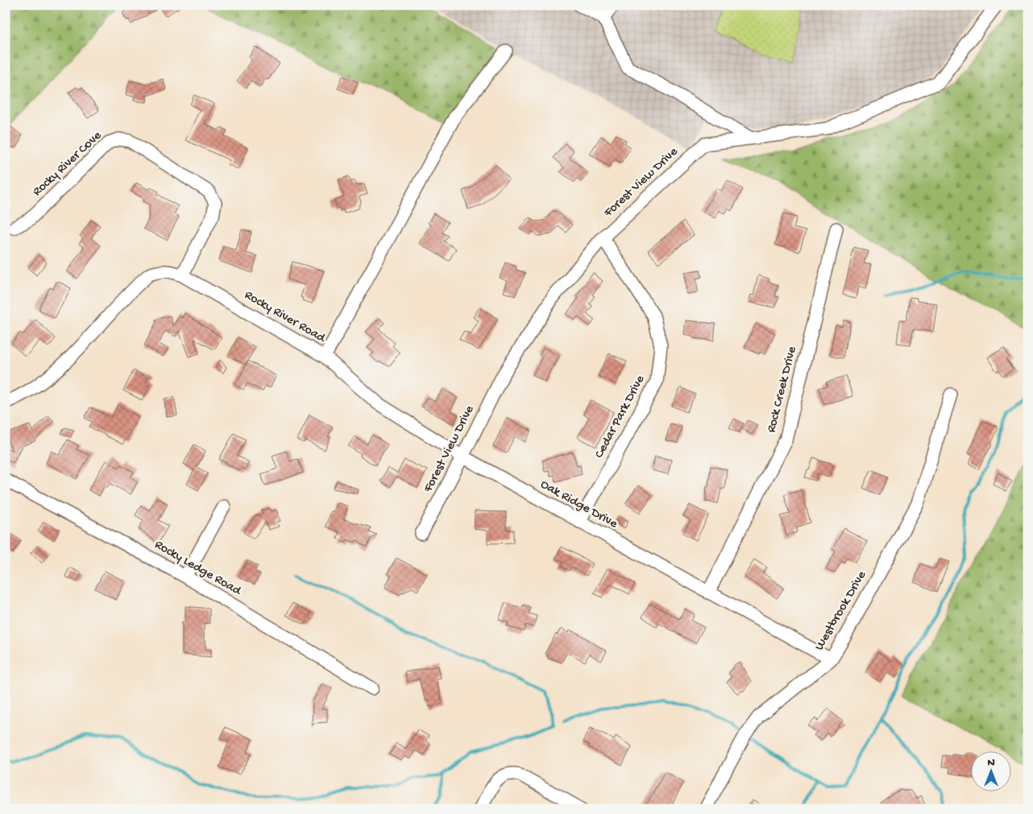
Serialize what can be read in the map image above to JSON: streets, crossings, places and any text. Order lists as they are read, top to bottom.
{
  "streets": {
    "street": [
      "Rocky River Cove",
      "Forest View Drive",
      "Rocky River Road",
      "Rock Creek Drive",
      "Cedar Park Drive",
      "Oak Ridge Drive",
      "Rocky Ledge Road",
      "Westbrook Drive"
    ]
  },
  "crossings": [
    ["Rocky River Cove", "Rocky River Road"],
    ["Forest View Drive", "Cedar Park Drive"],
    ["Forest View Drive", "Oak Ridge Drive"],
    ["Rocky River Road", "Oak Ridge Drive"],
    ["Rock Creek Drive", "Oak Ridge Drive"],
    ["Cedar Park Drive", "Oak Ridge Drive"],
    ["Oak Ridge Drive", "Westbrook Drive"]
  ],
  "north": "top"
}
